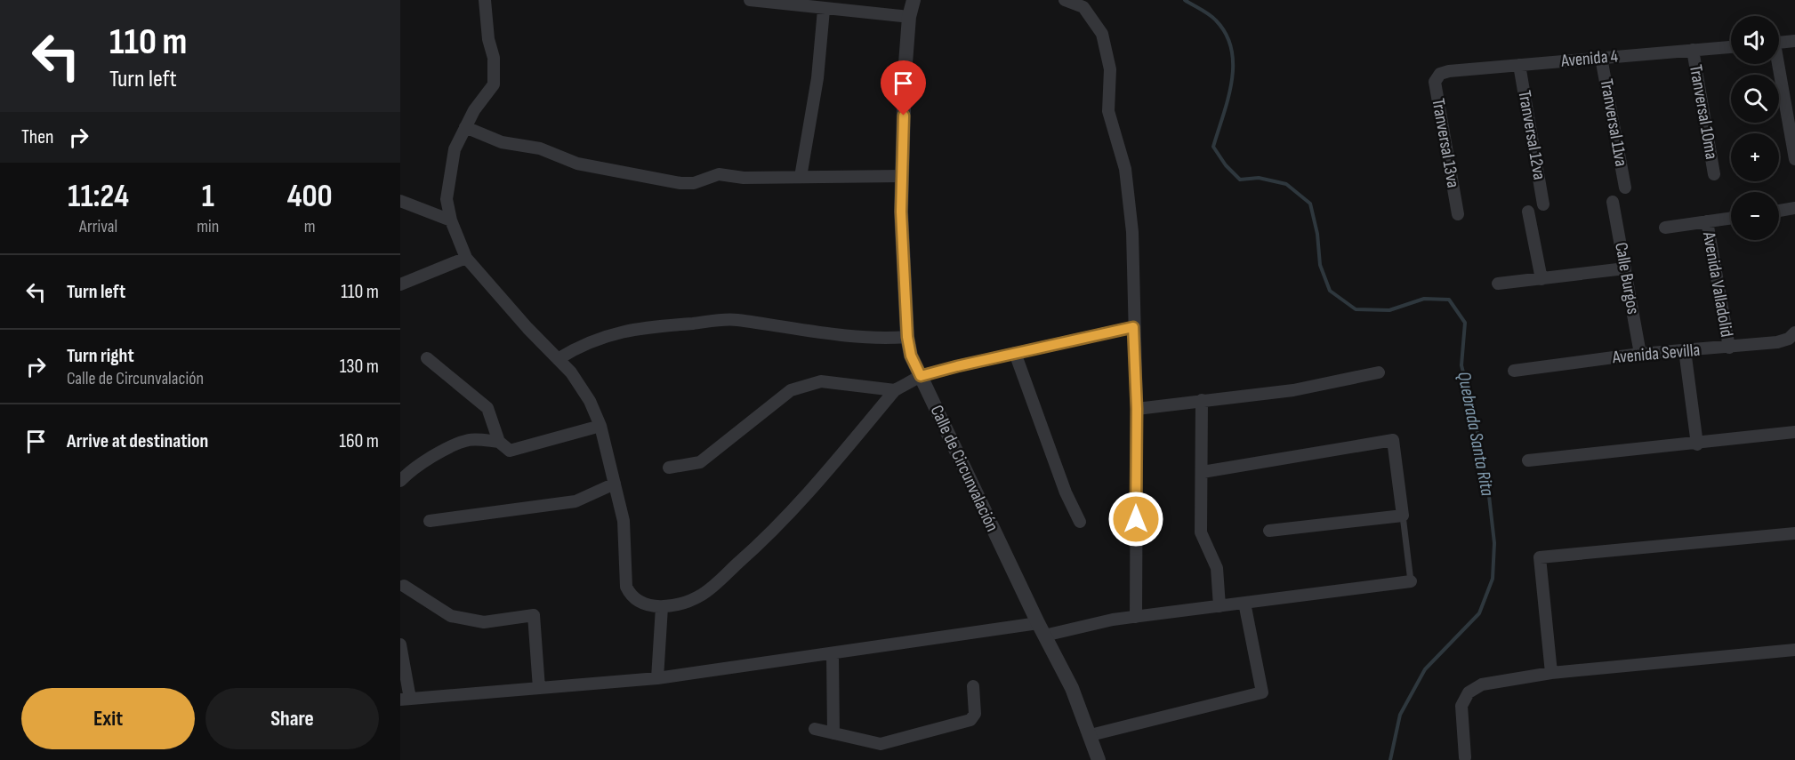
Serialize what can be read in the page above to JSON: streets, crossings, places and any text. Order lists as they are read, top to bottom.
{
  "streets": {
    "street": [
      "Avenida 4",
      "Tranversal 10ma",
      "Tranversal 11va",
      "Tranversal 12va",
      "Tranversal 13va",
      "Calle Burgos",
      "Avenida Valladolid",
      "Avenida Sevilla",
      "Calle de Circunvalación"
    ]
  },
  "crossings": [
    ["Avenida 4", "Tranversal 10ma"],
    ["Avenida 4", "Tranversal 11va"],
    ["Avenida 4", "Tranversal 12va"],
    ["Avenida 4", "Tranversal 13va"],
    ["Calle Burgos", "Avenida Sevilla"],
    ["Avenida Valladolid", "Avenida Sevilla"]
  ],
  "water": ["Quebrada Santa Rita"],
  "page": {
    "turn": ["110 m", "Turn left"],
    "map_buttons": ["+", "−"],
    "then": "Then",
    "eta": [
      "11:24",
      "Arrival",
      "1",
      "min",
      "400",
      "m"
    ],
    "list": [
      {
        "name": "Turn left",
        "value": "110 m"
      },
      {
        "name": "Turn right",
        "note": "Calle de Circunvalación",
        "value": "130 m"
      },
      {
        "name": "Arrive at destination",
        "value": "160 m"
      }
    ],
    "buttons": ["Exit", "Share"]
  }
}
